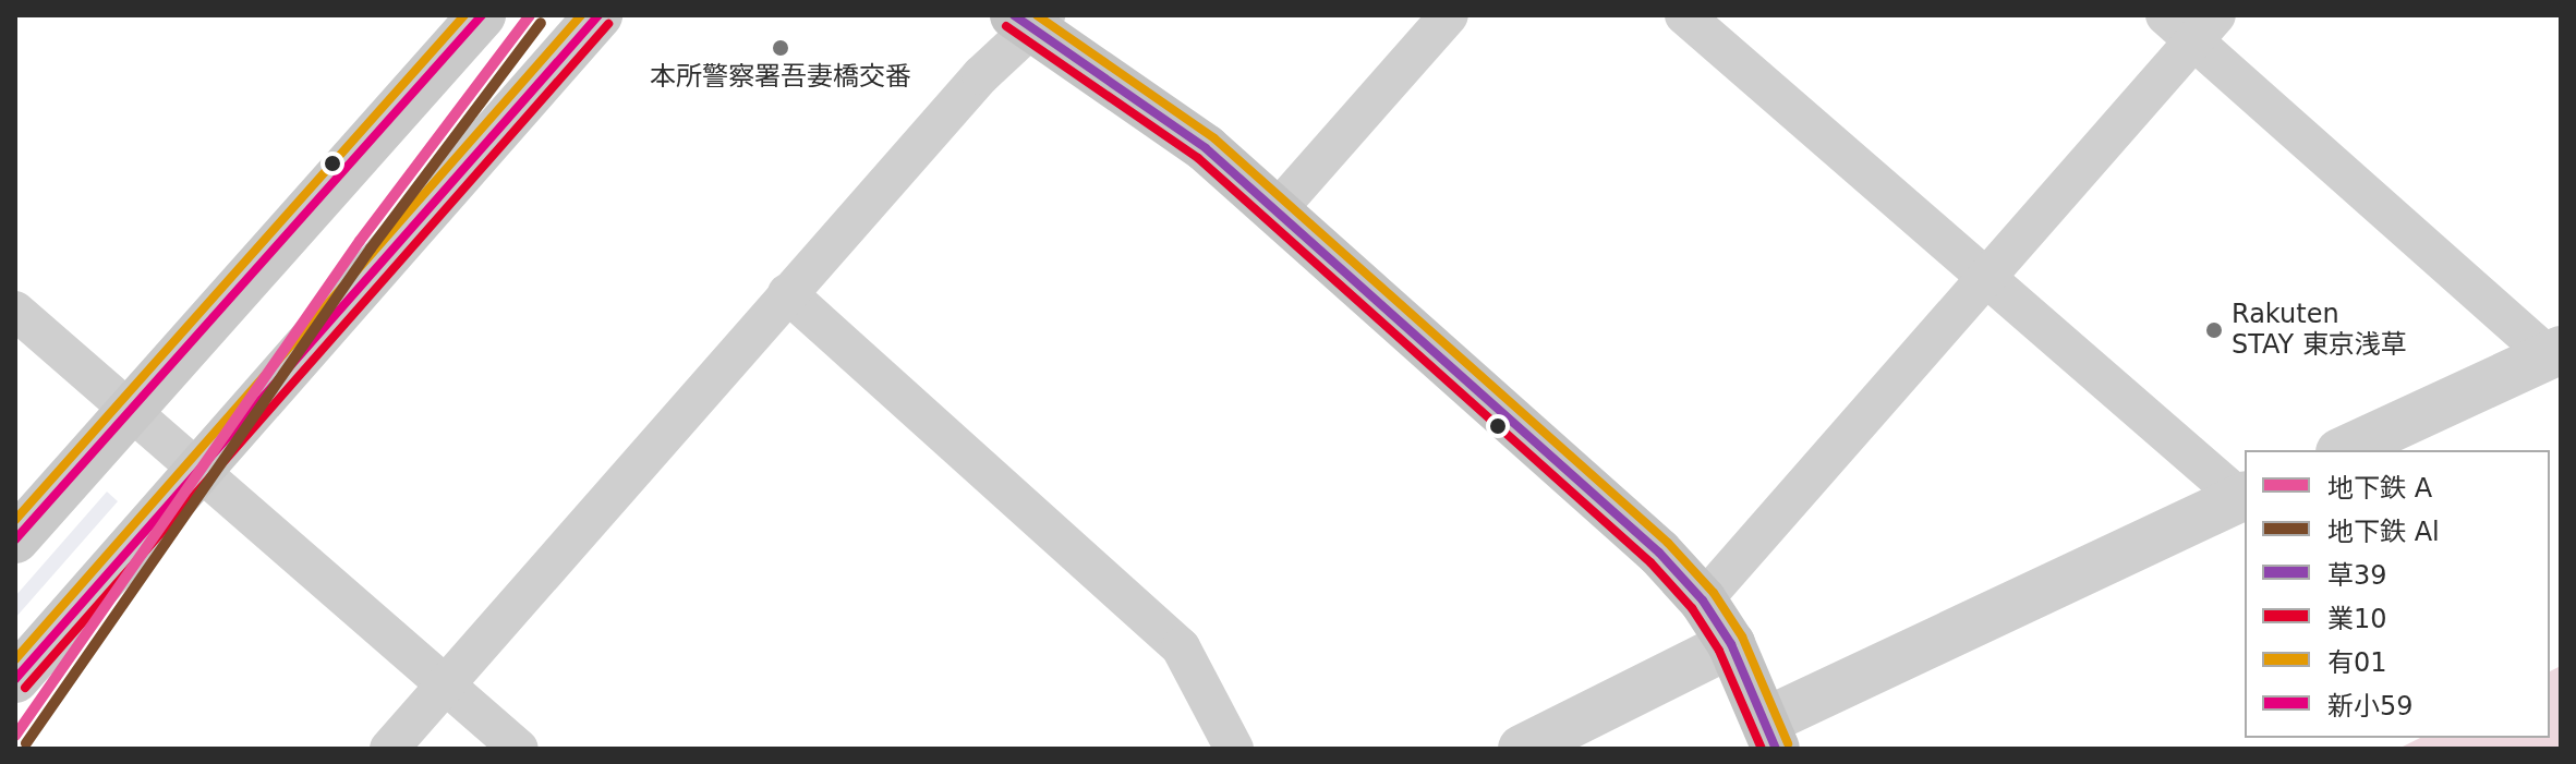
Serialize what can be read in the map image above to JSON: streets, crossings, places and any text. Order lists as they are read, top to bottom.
{
  "places": ["本所警察署吾妻橋交番", "Rakuten STAY 東京浅草"],
  "lines": [
    "metro line A",
    "transit line 草39",
    "transit line 有01",
    "transit line 新小59",
    "metro line Al",
    "transit line 業10"
  ],
  "legend": [
    "地下鉄 A",
    "地下鉄 Al",
    "草39",
    "業10",
    "有01",
    "新小59"
  ]
}
